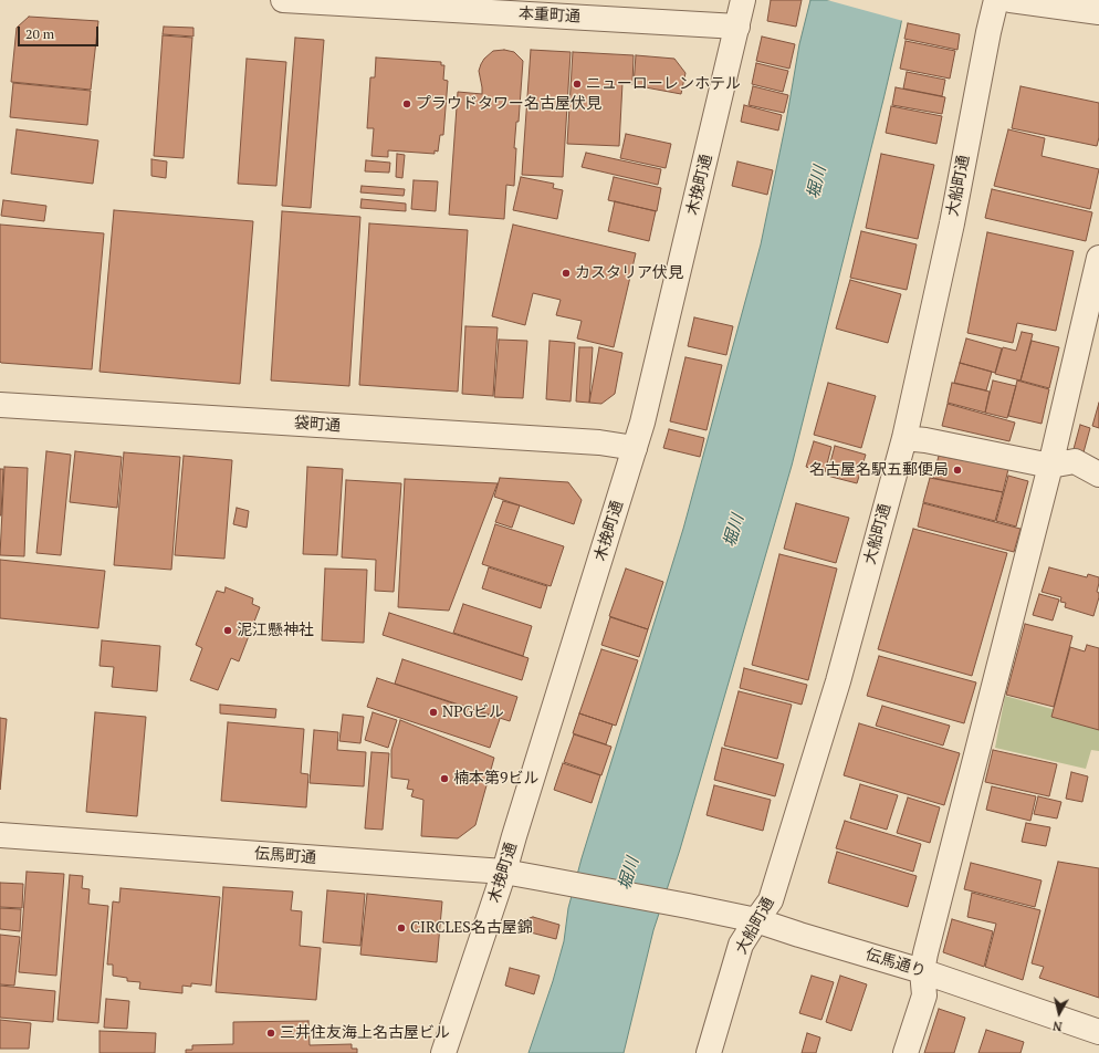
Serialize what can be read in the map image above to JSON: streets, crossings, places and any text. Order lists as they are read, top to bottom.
{
  "streets": {
    "street": [
      "本重町通",
      "木挽町通",
      "大船町通",
      "袋町通",
      "伝馬町通",
      "伝馬通り"
    ]
  },
  "crossings": [
    ["本重町通", "木挽町通"],
    ["木挽町通", "袋町通"],
    ["木挽町通", "伝馬町通"],
    ["大船町通", "伝馬通り"],
    ["伝馬町通", "伝馬通り"]
  ],
  "water": ["堀川"],
  "places": [
    "ニューローレンホテル",
    "プラウドタワー名古屋伏見",
    "カスタリア伏見",
    "名古屋名駅五郵便局",
    "泥江懸神社",
    "NPGビル",
    "楠本第9ビル",
    "CIRCLES名古屋錦",
    "三井住友海上名古屋ビル"
  ],
  "scale_bar": "20 m",
  "north": "bottom"
}
